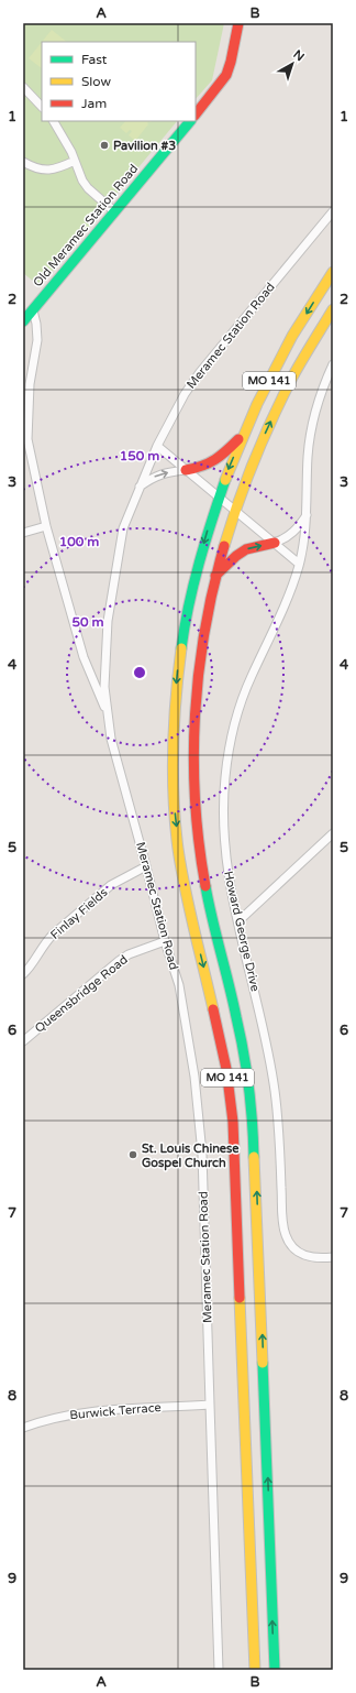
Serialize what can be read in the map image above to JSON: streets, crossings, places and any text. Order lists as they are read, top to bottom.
{
  "streets": {
    "main road": ["Old Meramec Station Road", "MO 141"],
    "street": [
      "Meramec Station Road",
      "Finlay Fields",
      "Howard George Drive",
      "Queensbridge Road",
      "Burwick Terrace"
    ]
  },
  "crossings": [
    ["Meramec Station Road", "Finlay Fields"],
    ["Meramec Station Road", "Queensbridge Road"],
    ["Meramec Station Road", "Burwick Terrace"]
  ],
  "places": ["Pavilion #3", "St. Louis Chinese Gospel Church"],
  "legend": ["Fast", "Slow", "Jam"],
  "north": "top right",
  "grid": {
    "columns": ["A", "B"],
    "rows": [
      "1",
      "2",
      "3",
      "4",
      "5",
      "6",
      "7",
      "8",
      "9"
    ]
  },
  "rings": ["150 m", "100 m", "50 m"]
}
